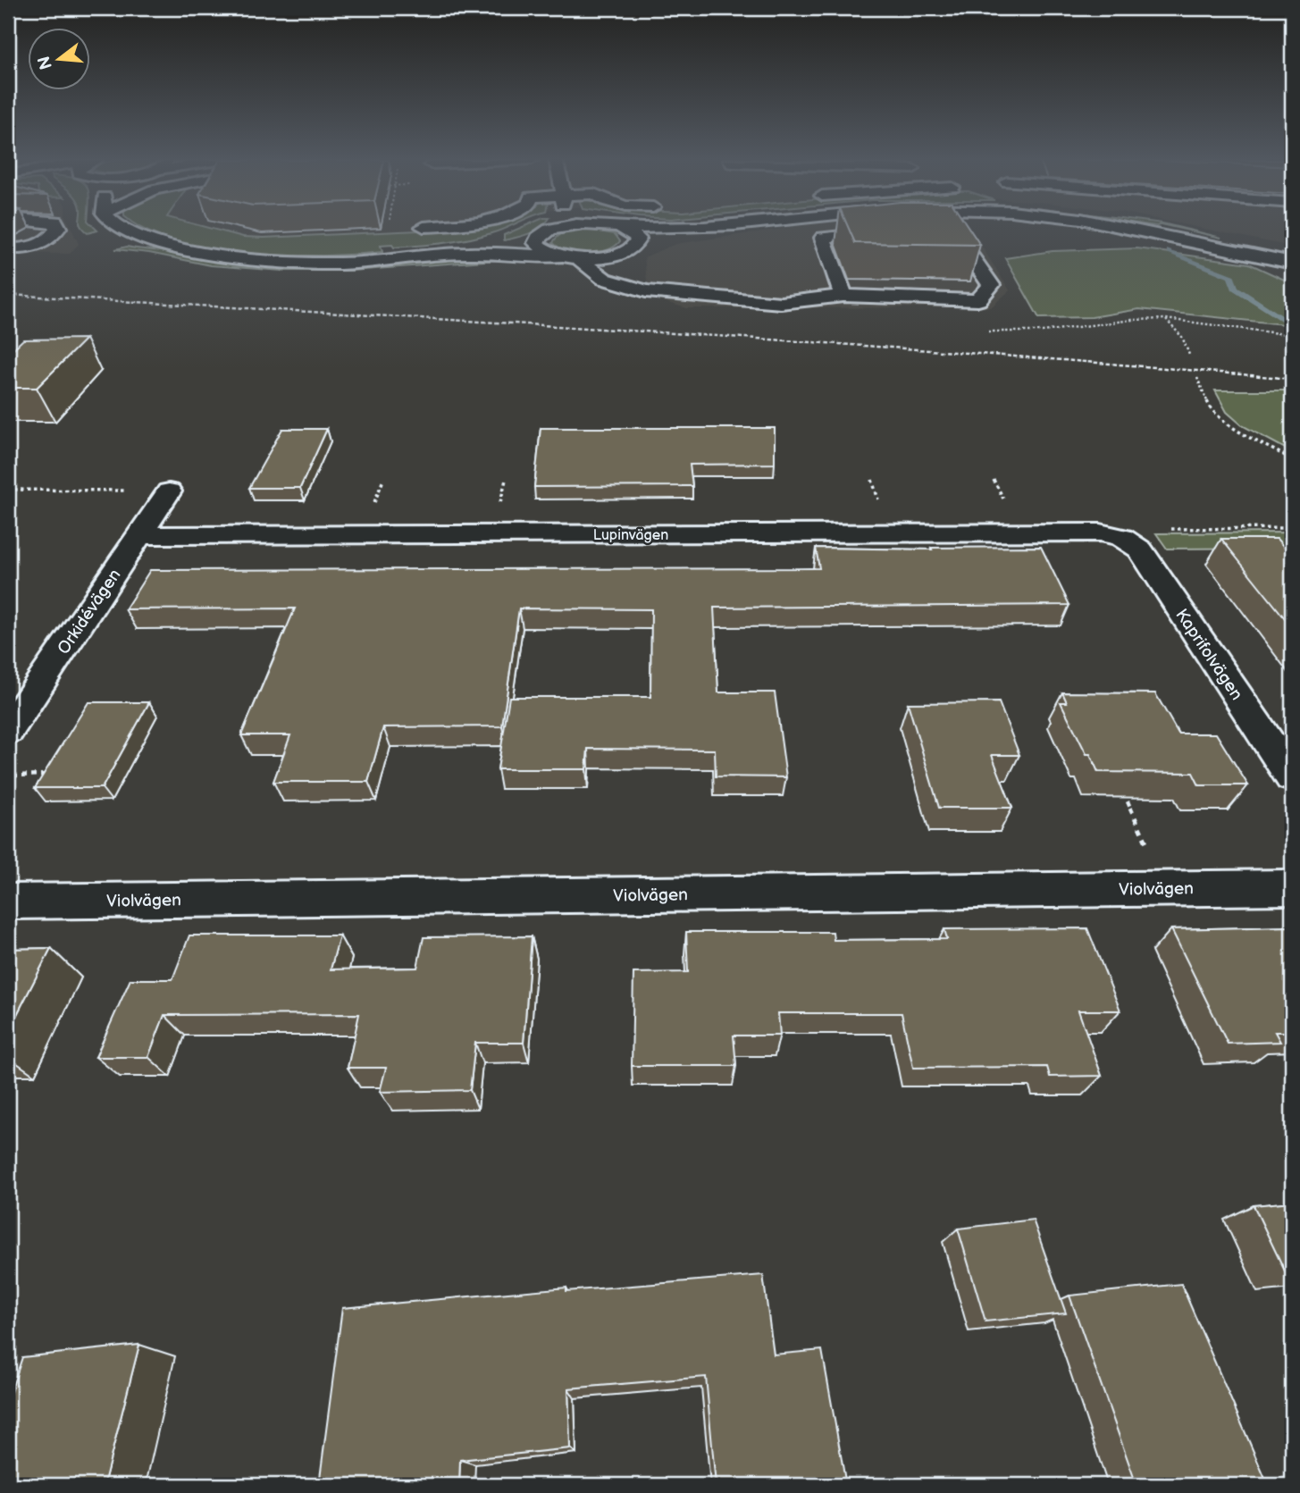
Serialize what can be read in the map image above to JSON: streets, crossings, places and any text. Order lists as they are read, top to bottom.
{
  "streets": {
    "main road": [
      "Lupinvägen",
      "Orkidévägen",
      "Kaprifolvägen",
      "Violvägen"
    ]
  },
  "crossings": [
    ["Lupinvägen", "Orkidévägen"],
    ["Lupinvägen", "Kaprifolvägen"]
  ],
  "north": "left"
}
